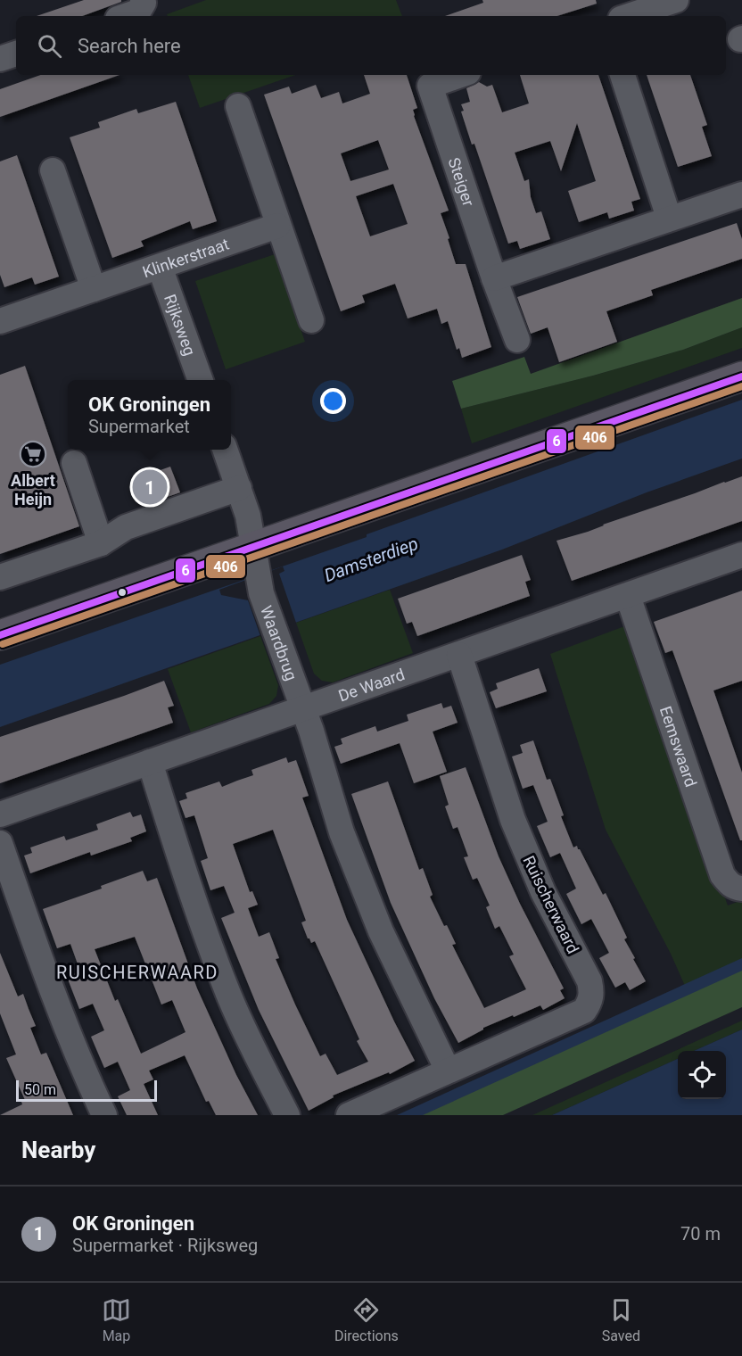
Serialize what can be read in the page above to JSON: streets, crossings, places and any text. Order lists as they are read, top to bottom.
{
  "streets": {
    "street": [
      "Steiger",
      "Klinkerstraat",
      "Rijksweg",
      "Waardbrug",
      "De Waard",
      "Eemswaard",
      "Ruischerwaard"
    ]
  },
  "crossings": [
    ["Klinkerstraat", "Rijksweg"],
    ["Waardbrug", "De Waard"],
    ["De Waard", "Eemswaard"],
    ["De Waard", "Ruischerwaard"]
  ],
  "districts": ["RUISCHERWAARD"],
  "water": ["Damsterdiep"],
  "places": {
    "supermarket": ["Albert Heijn"]
  },
  "lines": ["transit line 6", "transit line 406"],
  "scale_bar": "50 m",
  "page": {
    "search": "Search here",
    "popup": ["OK Groningen", "Supermarket"],
    "pins": "1",
    "scale": "50 m",
    "heading": "Nearby",
    "list": [
      {
        "mark": "1",
        "name": "OK Groningen",
        "note": "Supermarket · Rijksweg",
        "value": "70 m"
      }
    ],
    "nav": ["Map", "Directions", "Saved"]
  }
}
